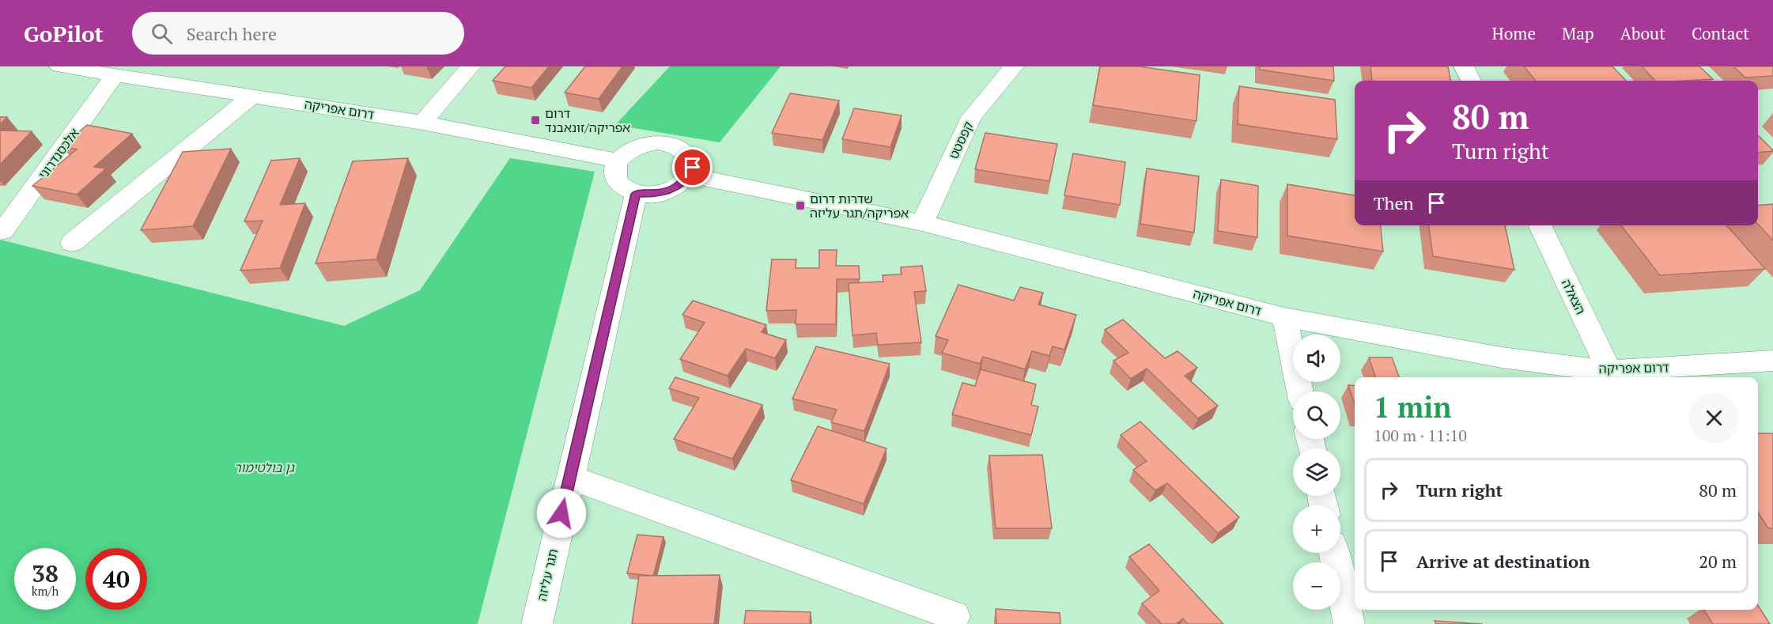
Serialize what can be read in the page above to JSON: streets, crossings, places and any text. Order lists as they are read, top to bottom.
{
  "streets": {
    "street": [
      "דרום אפריקה",
      "קפסטט",
      "אלכסנדרוני",
      "הצאלה",
      "תגר עליזה"
    ]
  },
  "crossings": [
    ["דרום אפריקה", "קפסטט"],
    ["דרום אפריקה", "אלכסנדרוני"],
    ["דרום אפריקה", "הצאלה"],
    ["דרום אפריקה", "תגר עליזה"]
  ],
  "parks": ["גן בולטימור"],
  "places": {
    "transit": ["דרום אפריקה/זונאבנד", "שדרות דרום אפריקה/תגר עליזה"]
  },
  "page": {
    "header": "GoPilot",
    "search": "Search here",
    "nav": [
      "Home",
      "Map",
      "About",
      "Contact"
    ],
    "turn": ["80 m", "Turn right"],
    "then": "Then",
    "map_buttons": ["+", "−"],
    "heading": ["1 min", "100 m · 11:10"],
    "list": [
      {
        "name": "Turn right",
        "value": "80 m"
      },
      {
        "name": "Arrive at destination",
        "value": "20 m"
      }
    ],
    "speed": "38 km/h",
    "limit": "40"
  }
}
